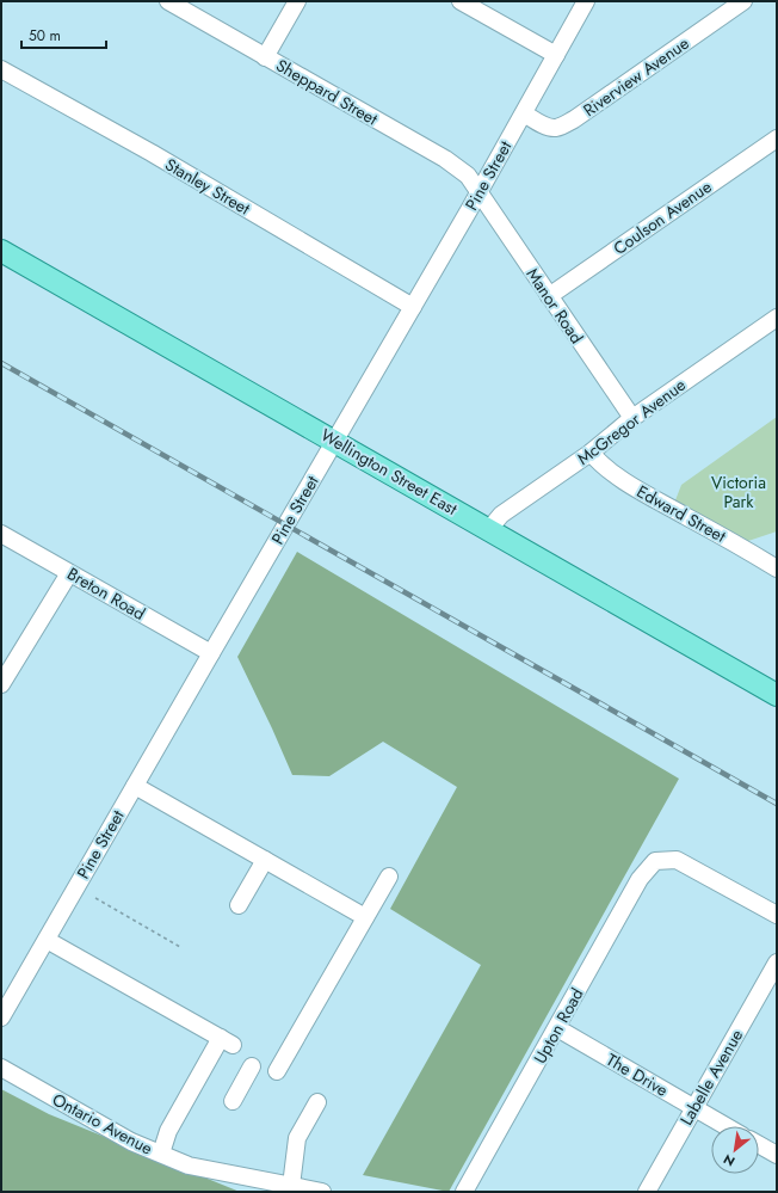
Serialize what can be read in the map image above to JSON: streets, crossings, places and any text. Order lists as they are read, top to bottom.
{
  "streets": {
    "main road": ["Wellington Street East"],
    "street": [
      "Riverview Avenue",
      "Sheppard Street",
      "Pine Street",
      "Stanley Street",
      "Coulson Avenue",
      "Manor Road",
      "McGregor Avenue",
      "Edward Street",
      "Breton Road",
      "Upton Road",
      "The Drive",
      "Labelle Avenue",
      "Ontario Avenue"
    ]
  },
  "crossings": [
    ["Riverview Avenue", "Pine Street"],
    ["Sheppard Street", "Pine Street"],
    ["Sheppard Street", "Manor Road"],
    ["Pine Street", "Stanley Street"],
    ["Pine Street", "Manor Road"],
    ["Pine Street", "Wellington Street East"],
    ["Pine Street", "Breton Road"],
    ["Coulson Avenue", "Manor Road"],
    ["Manor Road", "McGregor Avenue"],
    ["McGregor Avenue", "Wellington Street East"],
    ["McGregor Avenue", "Edward Street"],
    ["Upton Road", "The Drive"],
    ["The Drive", "Labelle Avenue"]
  ],
  "parks": ["Victoria Park"],
  "scale_bar": "50 m",
  "north": "bottom left"
}
